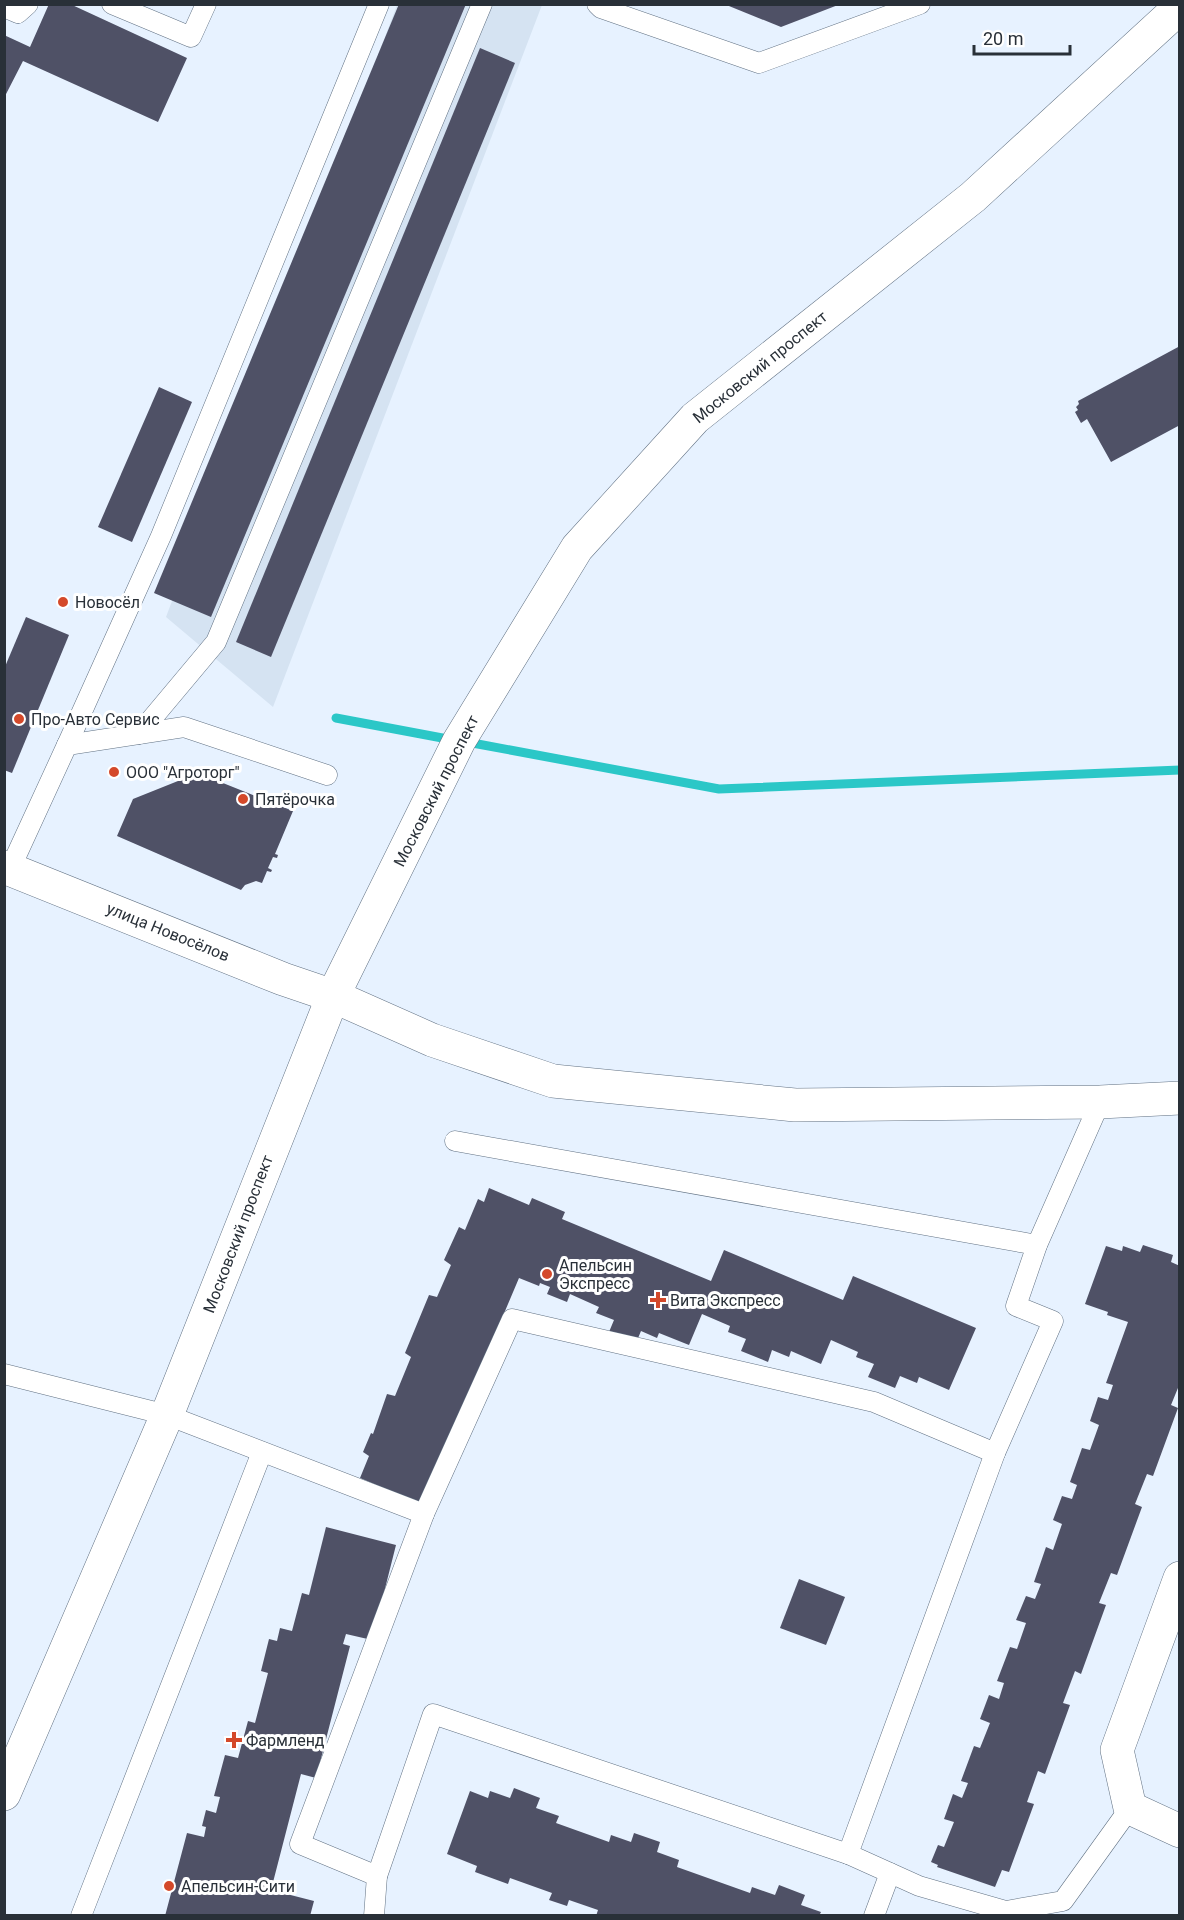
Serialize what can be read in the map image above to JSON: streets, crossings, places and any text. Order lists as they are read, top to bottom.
{
  "streets": {
    "main road": ["Московский проспект", "улица Новосёлов"]
  },
  "crossings": [
    ["Московский проспект", "улица Новосёлов"]
  ],
  "places": {
    "other": [
      "Новосёл",
      "Про-Авто Сервис",
      "ООО \"Агроторг\"",
      "Пятёрочка",
      "Апельсин Экспресс",
      "Апельсин-Сити"
    ],
    "health": ["Вита Экспресс", "Фармленд"]
  },
  "scale_bar": "20 m"
}
